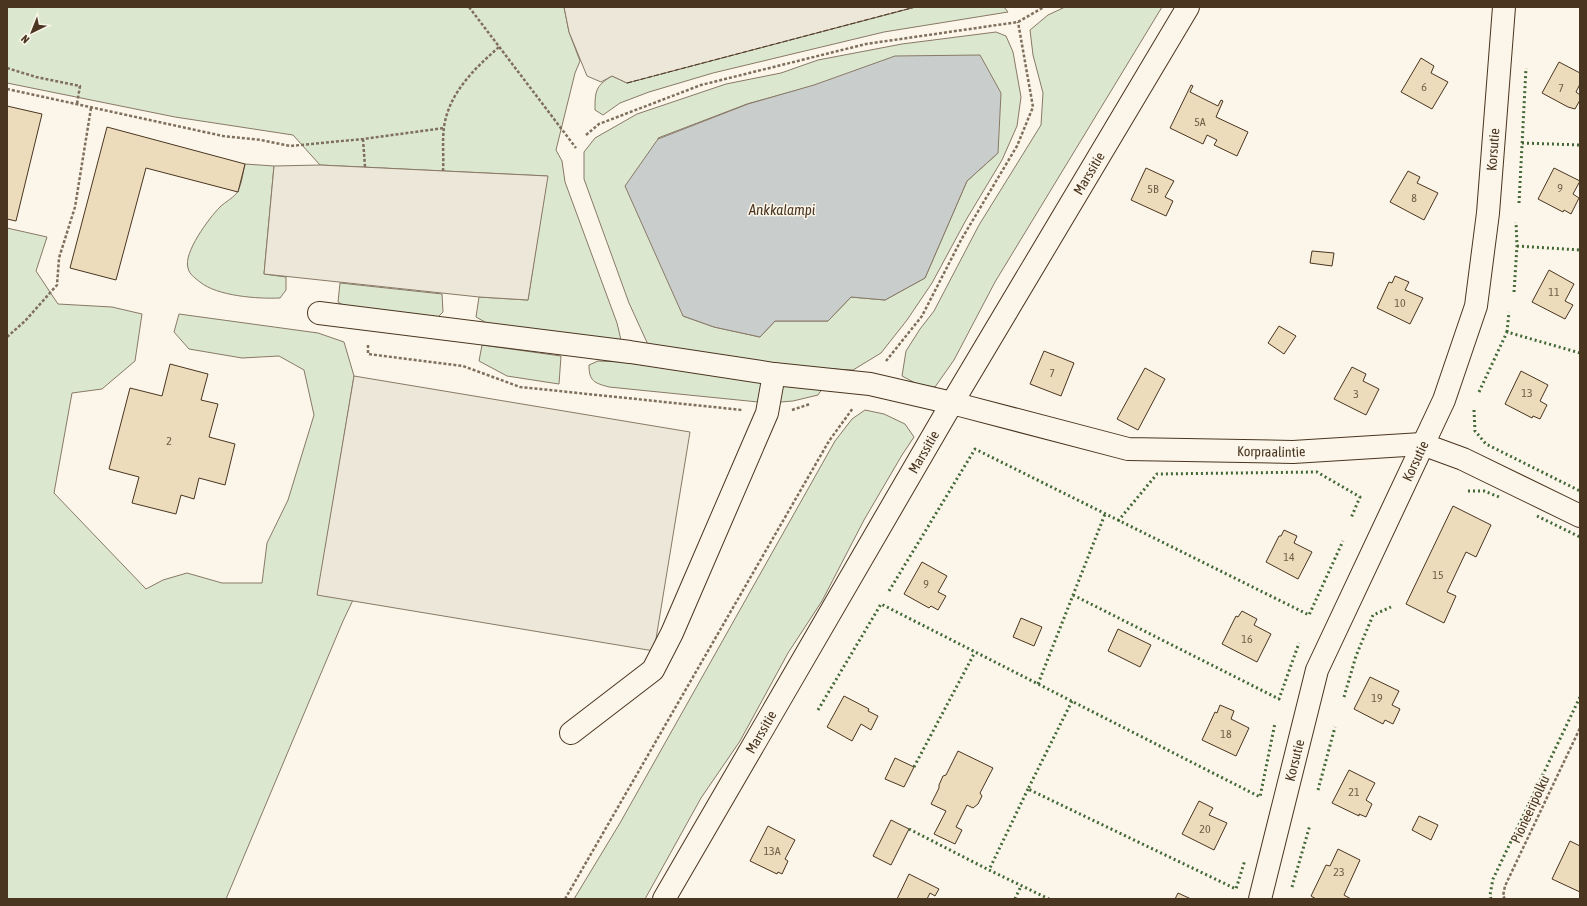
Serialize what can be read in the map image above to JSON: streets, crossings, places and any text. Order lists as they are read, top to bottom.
{
  "streets": {
    "street": ["Korsutie", "Marssitie", "Korpraalintie"],
    "path": ["Pioneeripolku"]
  },
  "crossings": [
    ["Korsutie", "Korpraalintie"],
    ["Marssitie", "Korpraalintie"]
  ],
  "water": ["Ankkalampi"],
  "house_numbers": [
    "6",
    "7",
    "5A",
    "9",
    "5B",
    "8",
    "11",
    "10",
    "7",
    "13",
    "3",
    "2",
    "14",
    "15",
    "9",
    "16",
    "19",
    "18",
    "21",
    "20",
    "13A",
    "23"
  ],
  "north": "bottom left"
}
